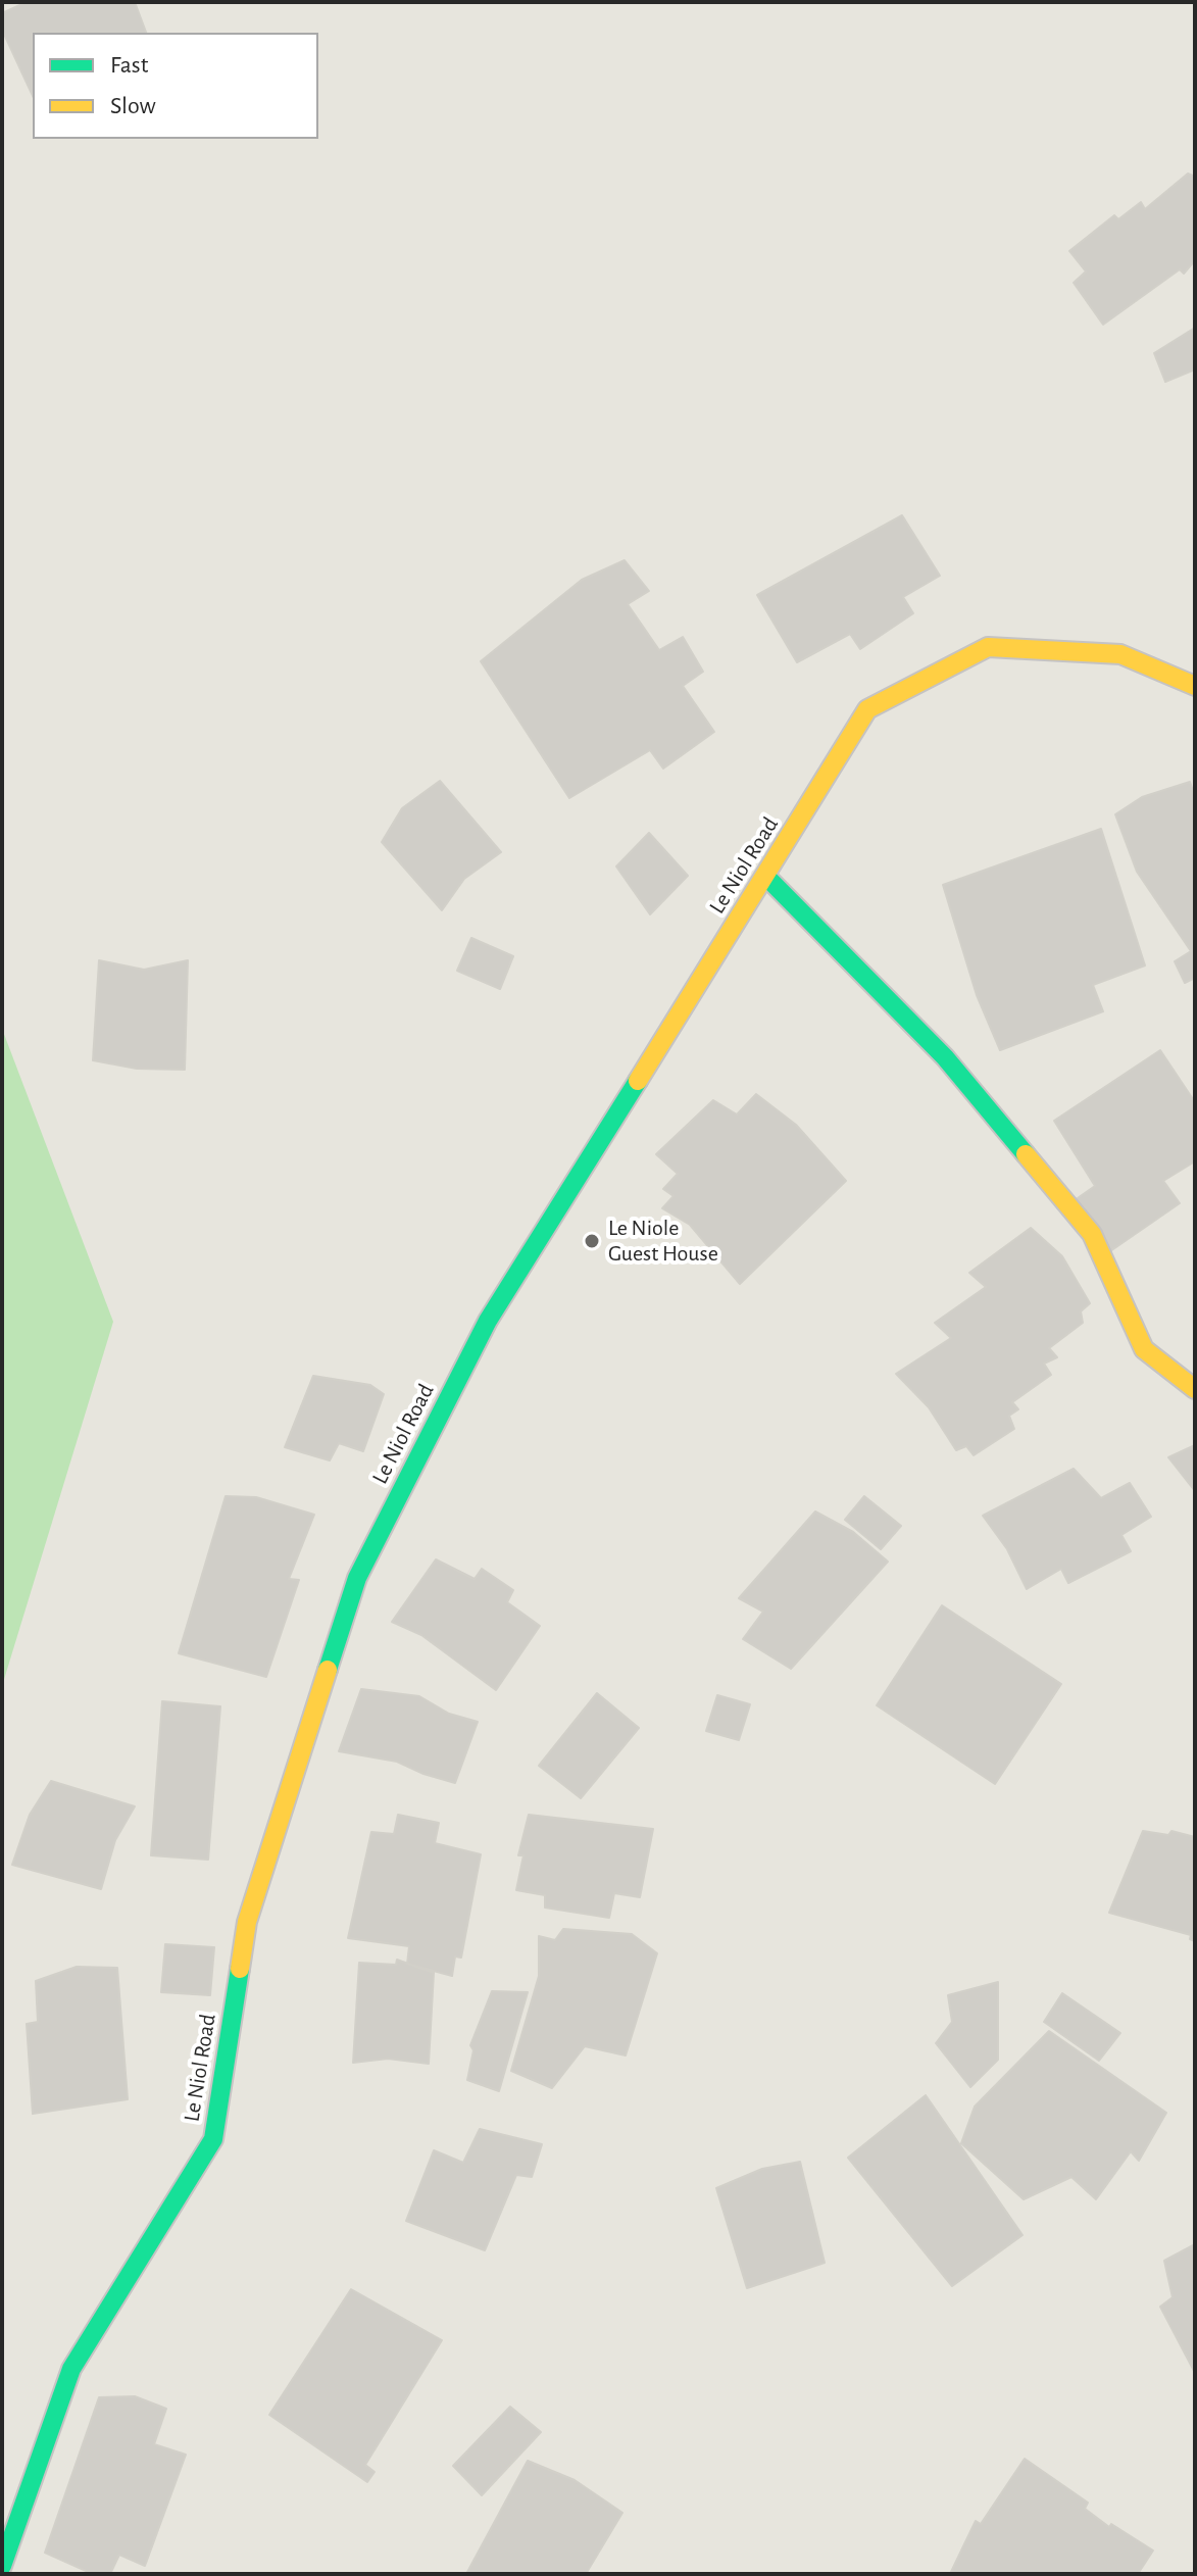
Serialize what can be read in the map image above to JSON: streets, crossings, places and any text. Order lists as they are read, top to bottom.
{
  "streets": {
    "street": ["Le Niol Road"]
  },
  "places": ["Le Niole Guest House"],
  "legend": ["Fast", "Slow"]
}
